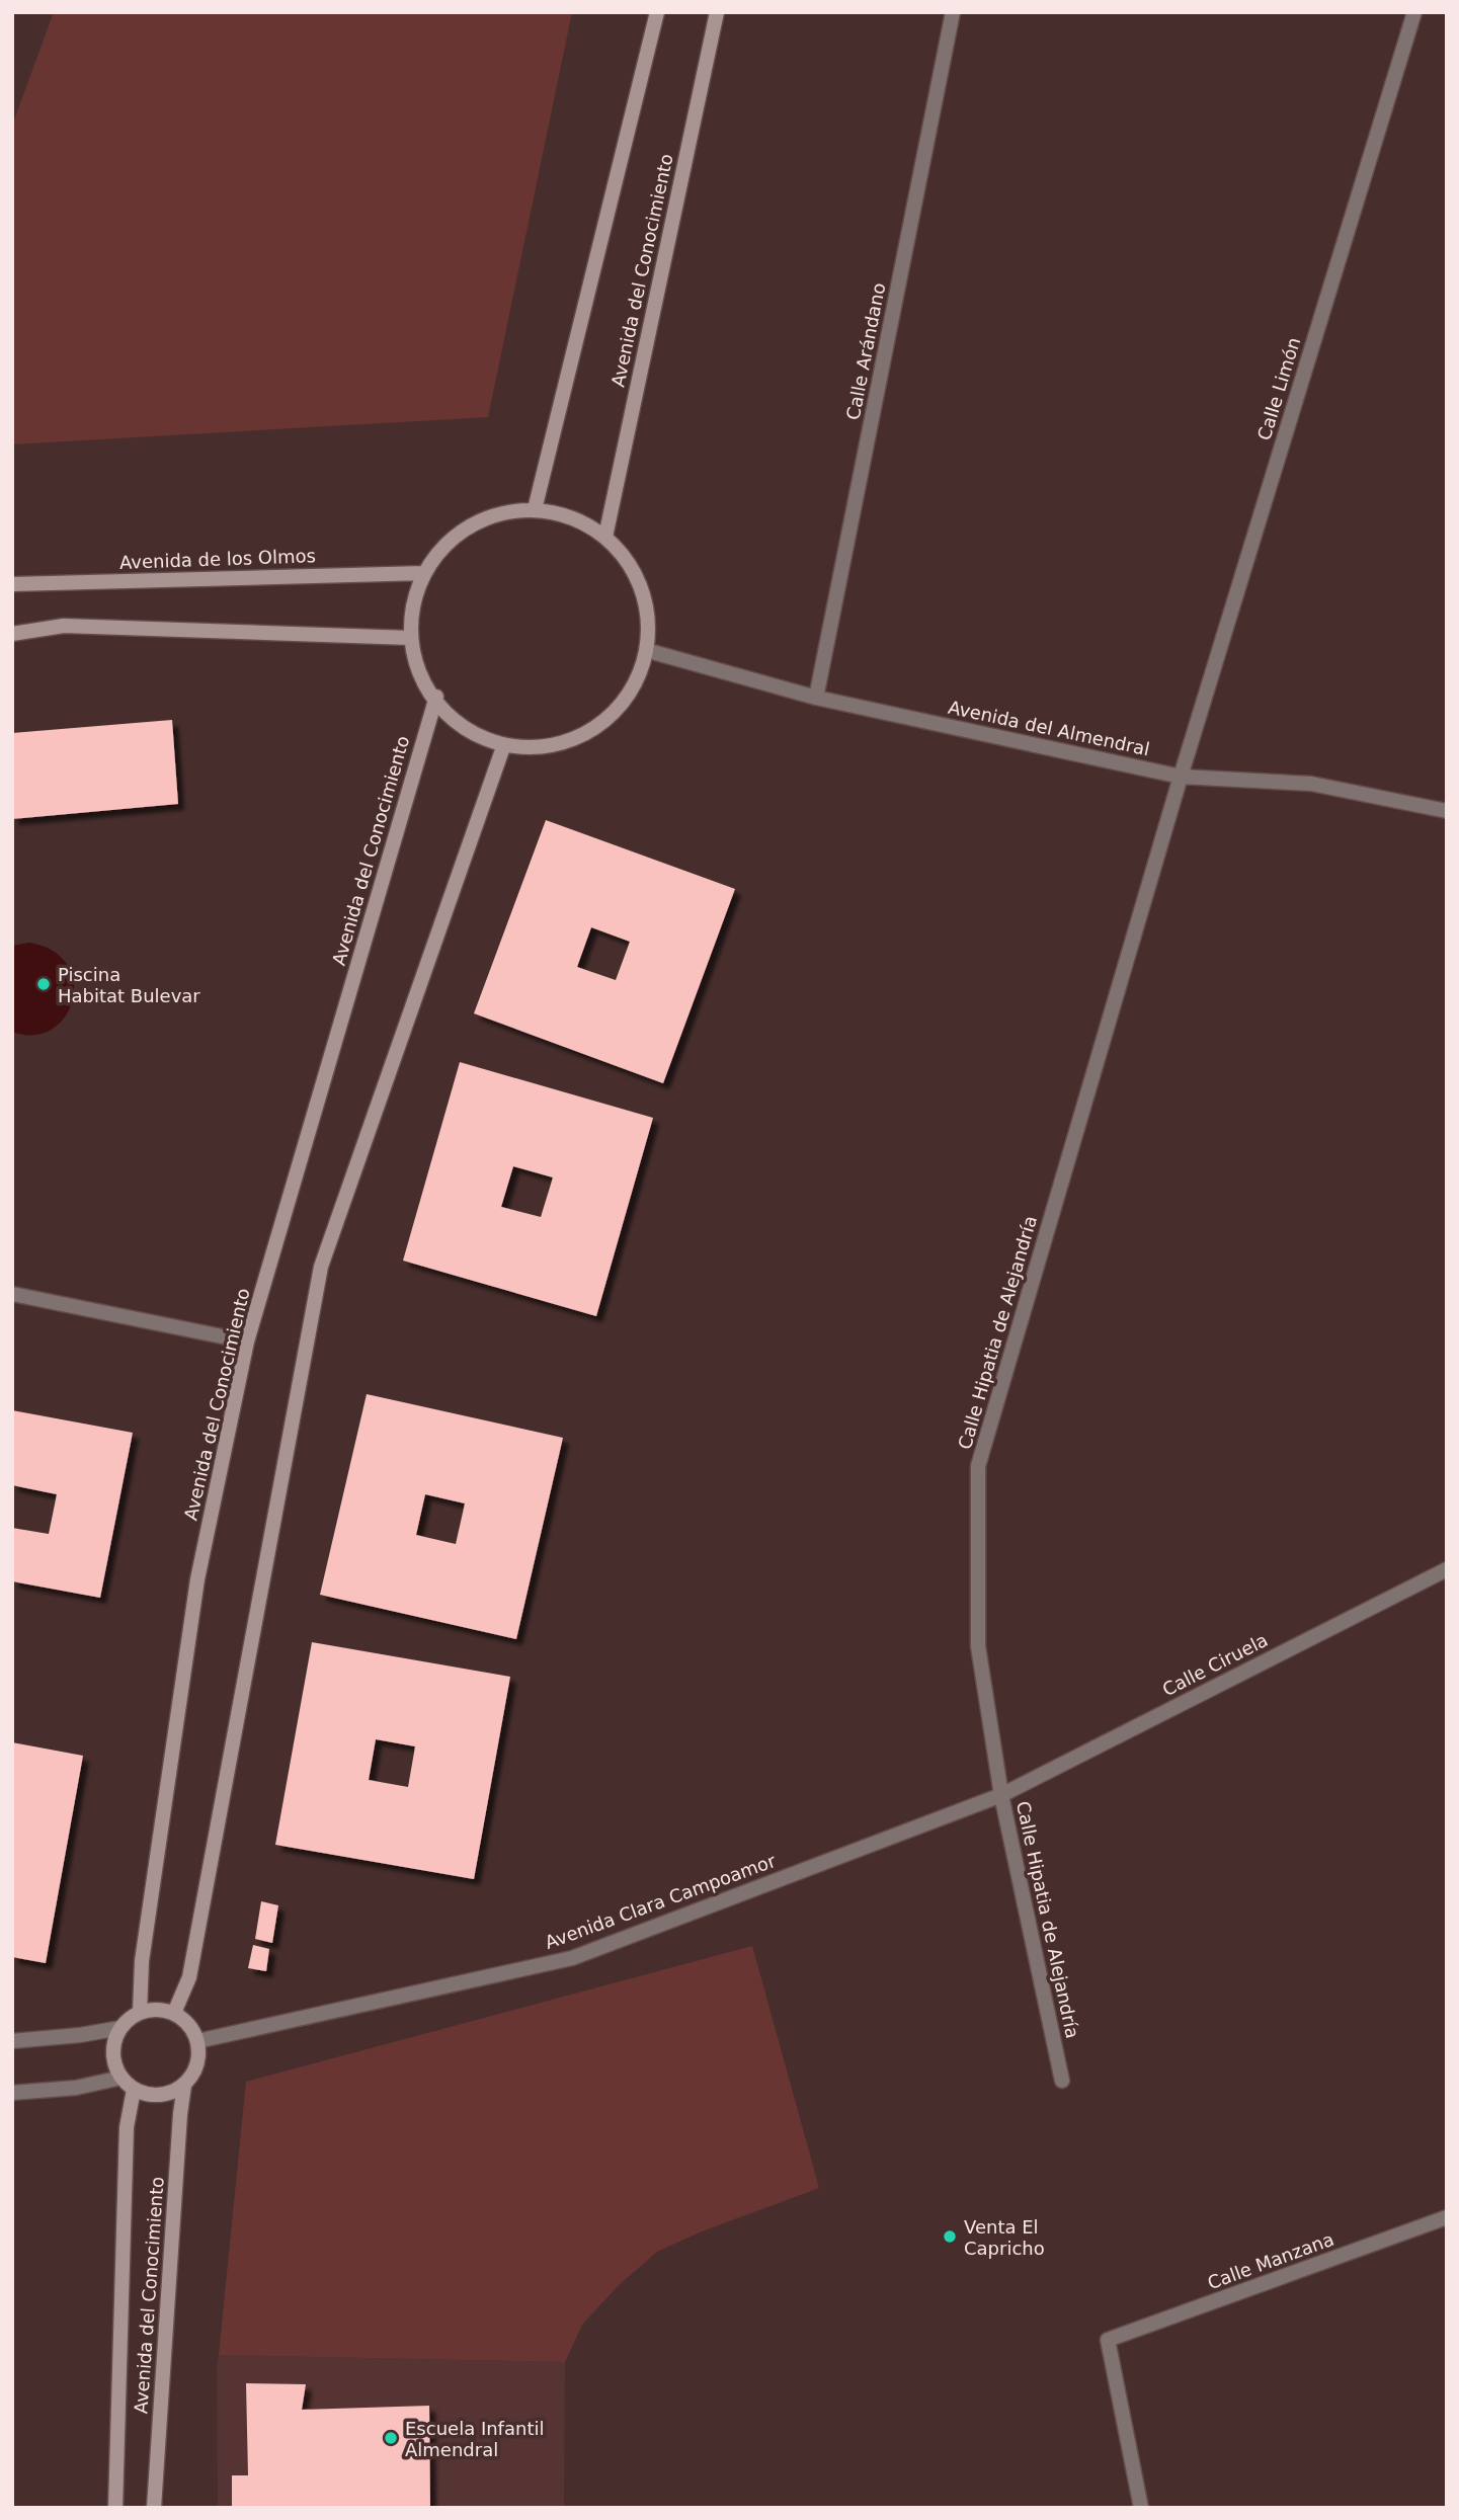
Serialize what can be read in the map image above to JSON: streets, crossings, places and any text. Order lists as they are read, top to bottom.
{
  "streets": {
    "street": [
      "Avenida del Conocimiento",
      "Calle Arándano",
      "Calle Limón",
      "Avenida de los Olmos",
      "Avenida del Almendral",
      "Calle Hipatia de Alejandría",
      "Calle Ciruela",
      "Avenida Clara Campoamor",
      "Calle Manzana"
    ]
  },
  "crossings": [
    ["Avenida del Conocimiento", "Avenida de los Olmos"],
    ["Avenida del Conocimiento", "Avenida del Almendral"],
    ["Avenida del Conocimiento", "Avenida Clara Campoamor"],
    ["Calle Arándano", "Avenida del Almendral"],
    ["Calle Limón", "Avenida del Almendral"],
    ["Calle Limón", "Calle Hipatia de Alejandría"],
    ["Avenida de los Olmos", "Avenida del Almendral"],
    ["Avenida del Almendral", "Calle Hipatia de Alejandría"],
    ["Calle Hipatia de Alejandría", "Calle Ciruela"],
    ["Calle Hipatia de Alejandría", "Avenida Clara Campoamor"],
    ["Calle Ciruela", "Avenida Clara Campoamor"]
  ],
  "places": ["Piscina Habitat Bulevar", "Venta El Capricho", "Escuela Infantil Almendral"]
}
